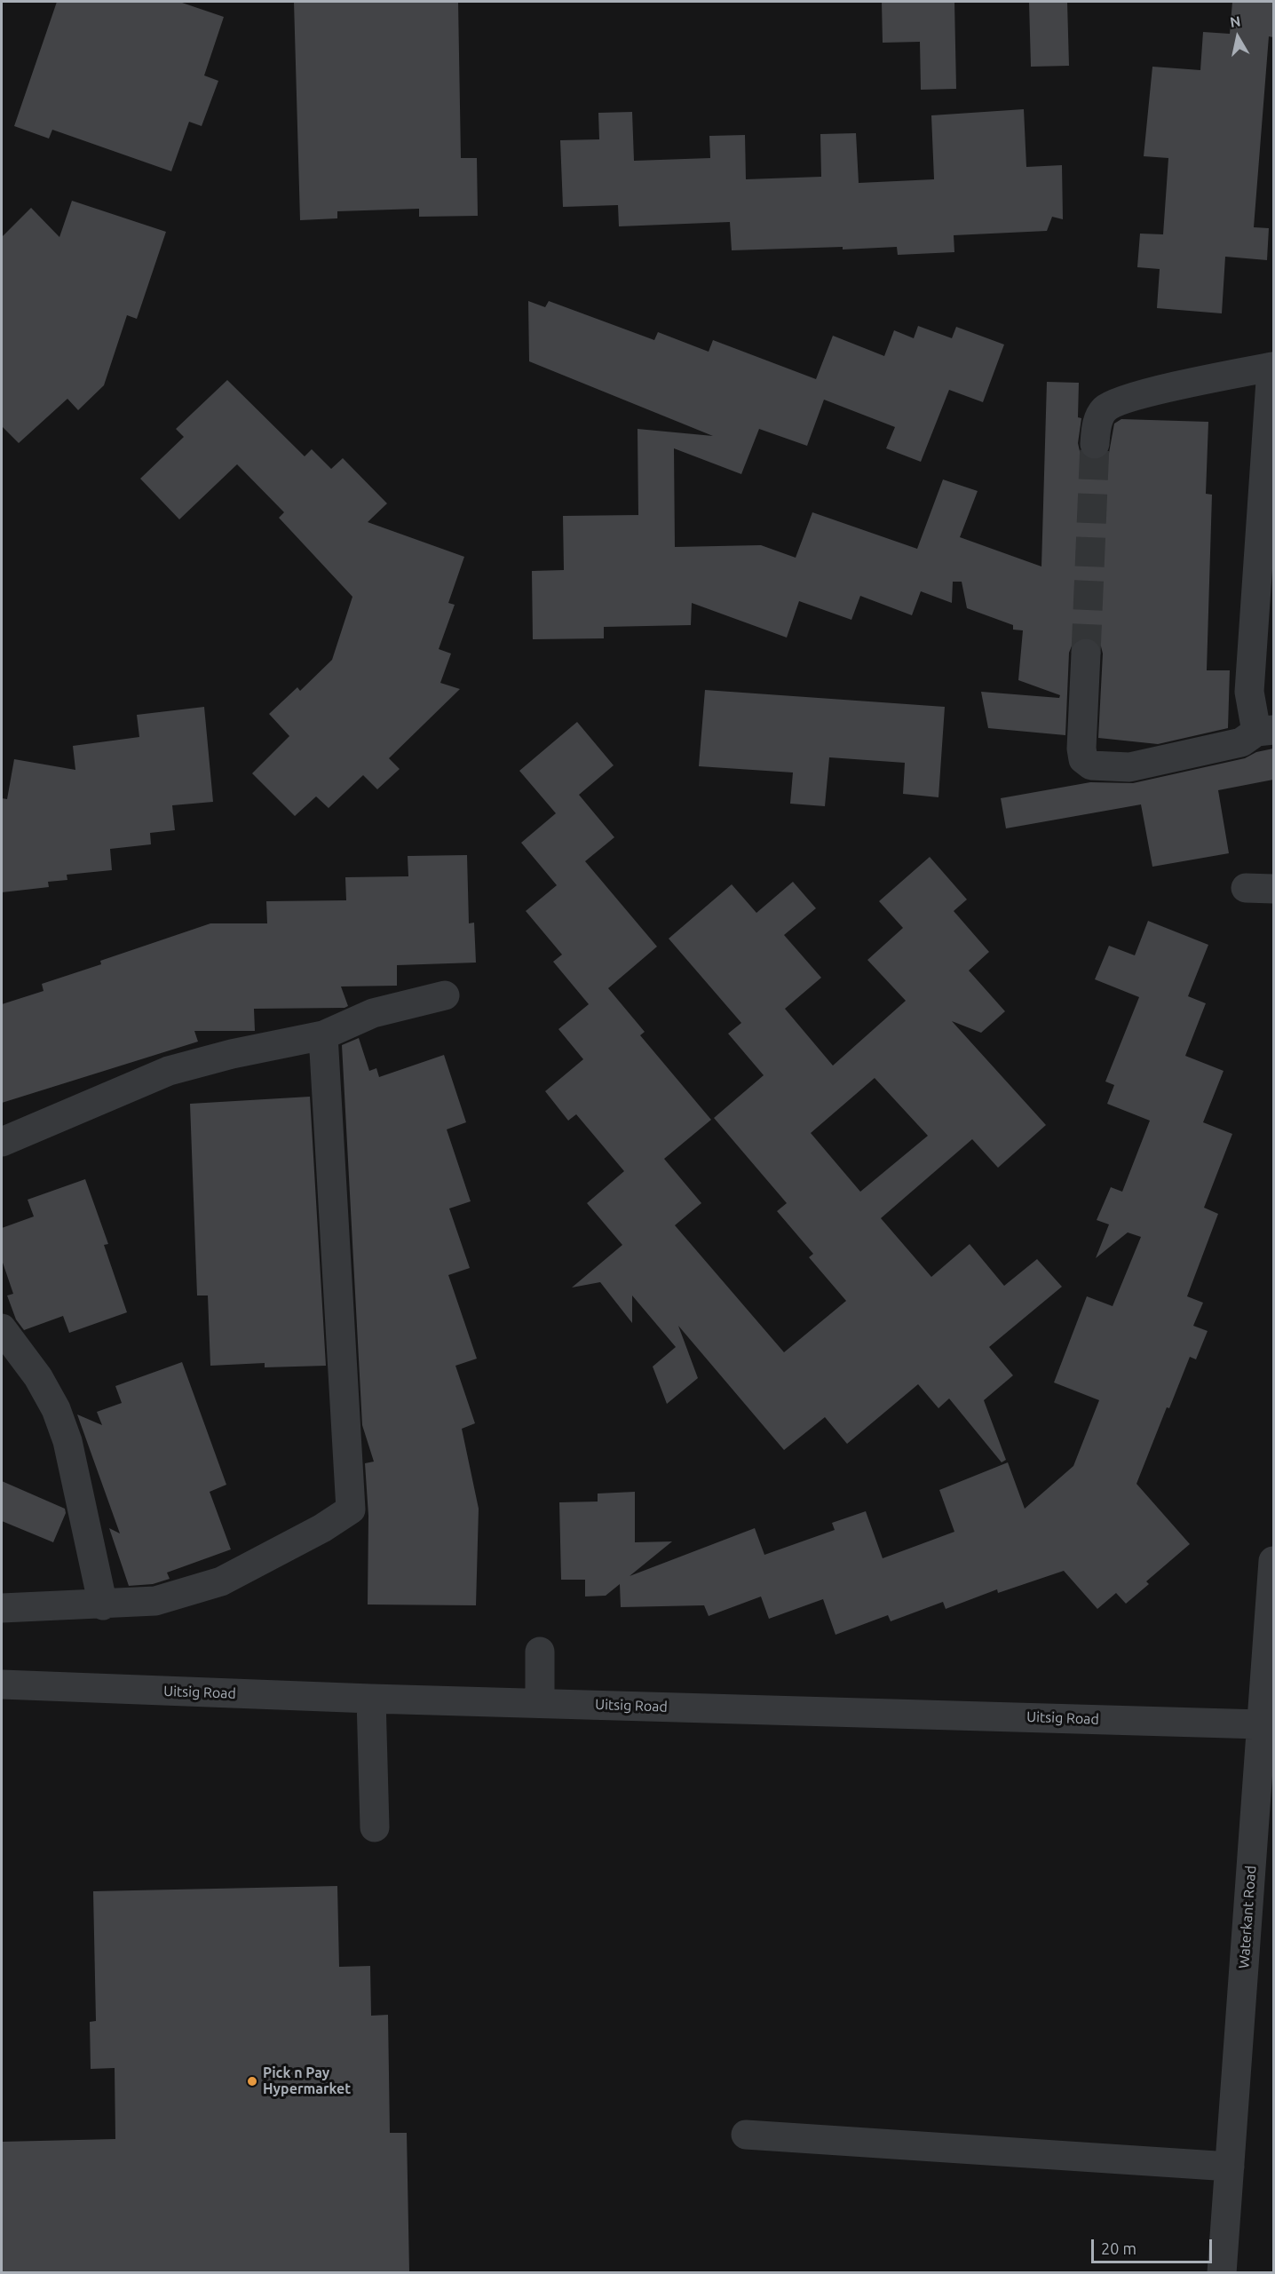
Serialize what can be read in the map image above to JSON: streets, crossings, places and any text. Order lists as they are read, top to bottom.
{
  "streets": {
    "street": ["Uitsig Road", "Waterkant Road"]
  },
  "crossings": [
    ["Uitsig Road", "Waterkant Road"]
  ],
  "places": ["Pick n Pay Hypermarket"],
  "scale_bar": "20 m",
  "north": "top"
}
